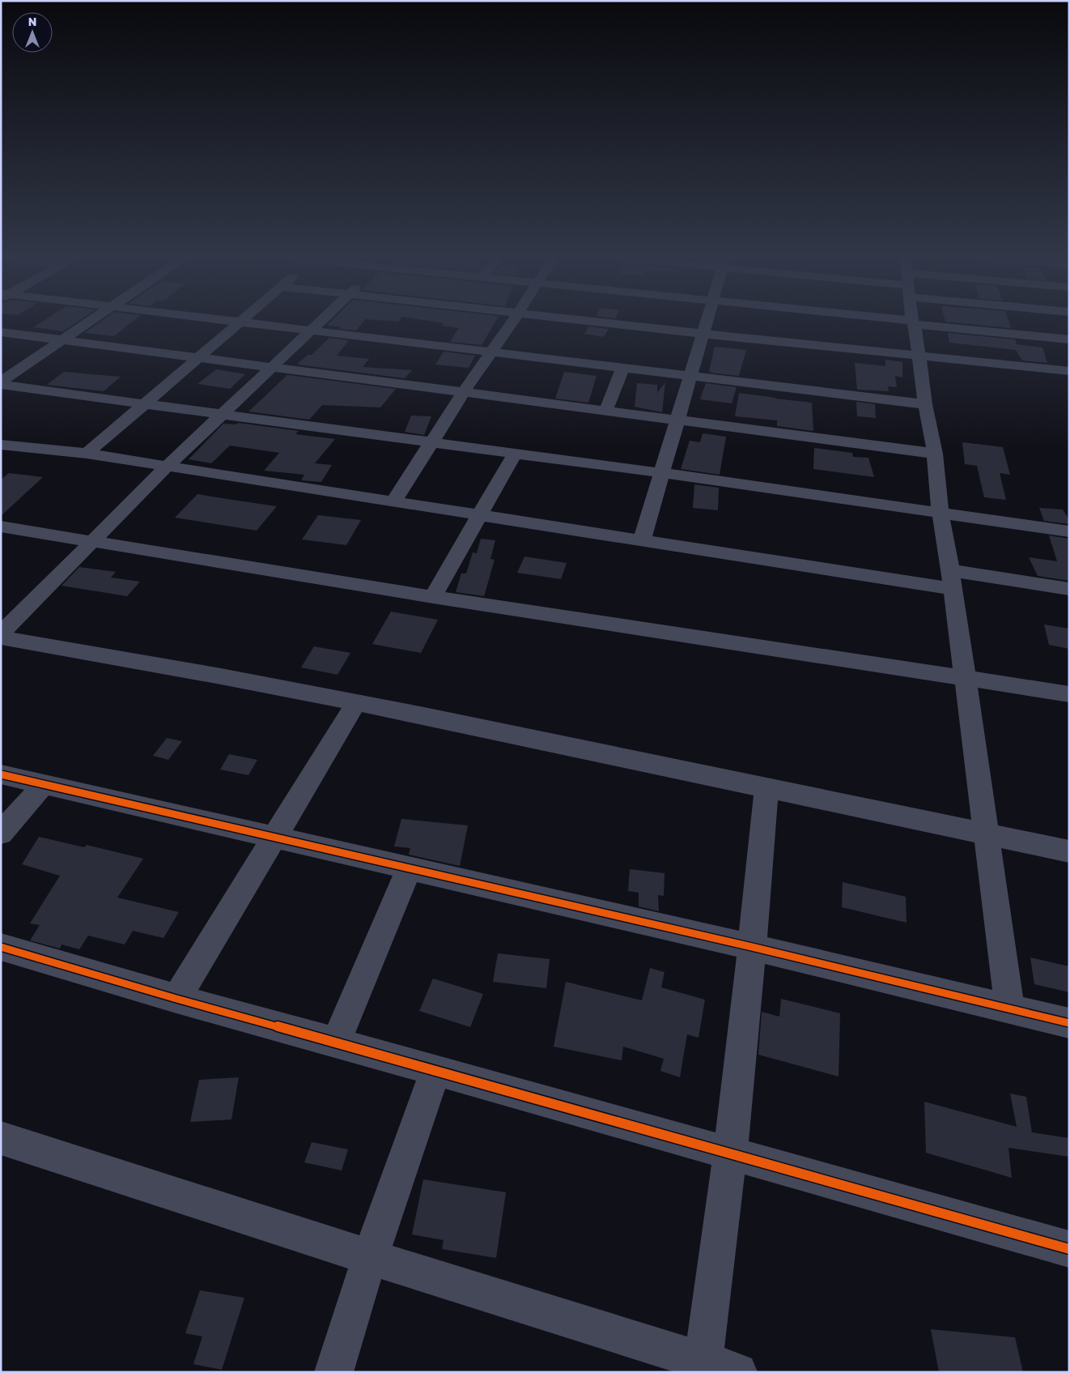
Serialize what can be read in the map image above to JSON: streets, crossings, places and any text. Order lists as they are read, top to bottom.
{
  "north": "top"
}
